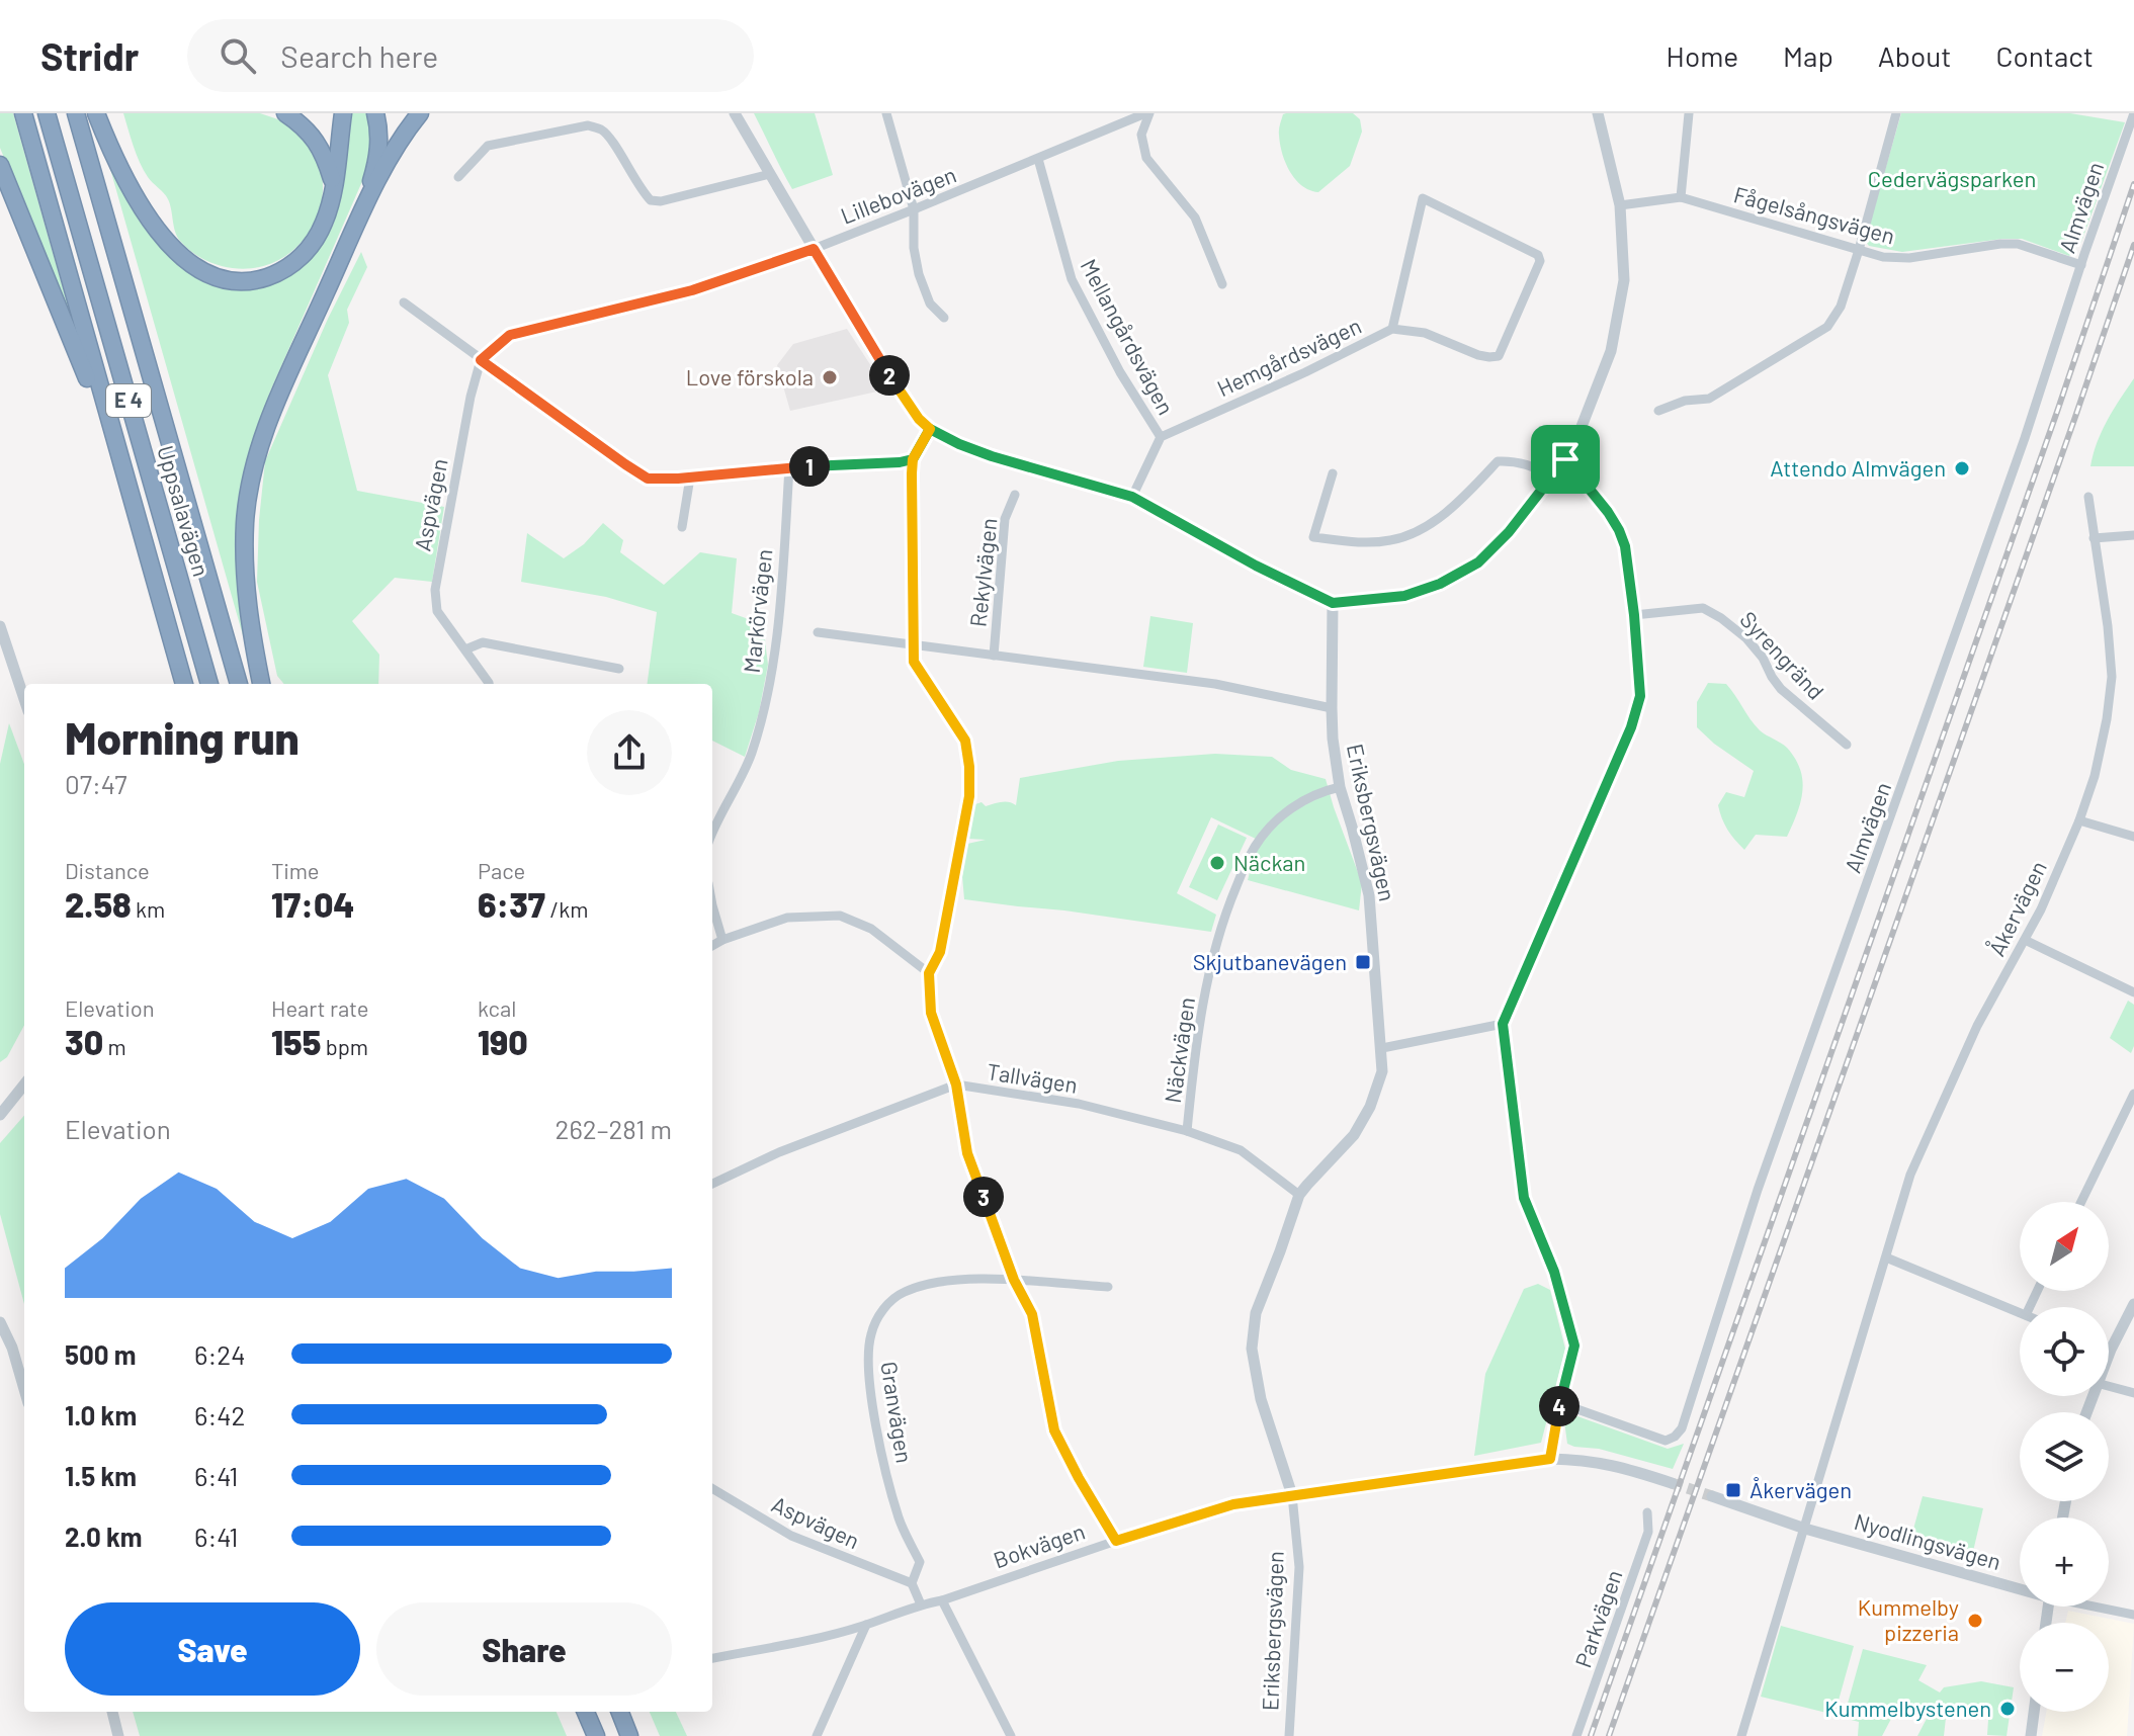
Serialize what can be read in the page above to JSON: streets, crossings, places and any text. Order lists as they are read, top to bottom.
{
  "streets": {
    "highway": ["E 4", "Uppsalavägen"],
    "street": [
      "Lillebovägen",
      "Almvägen",
      "Fågelsångsvägen",
      "Mellangårdsvägen",
      "Hemgårdsvägen",
      "Aspvägen",
      "Rekylvägen",
      "Markörvägen",
      "Syrengränd",
      "Eriksbergsvägen",
      "Åkervägen",
      "Näckvägen",
      "Tallvägen",
      "Granvägen",
      "Nyodlingsvägen",
      "Bokvägen",
      "Parkvägen"
    ]
  },
  "crossings": [
    ["Lillebovägen", "Mellangårdsvägen"],
    ["Lillebovägen", "Aspvägen"],
    ["Almvägen", "Fågelsångsvägen"],
    ["Mellangårdsvägen", "Hemgårdsvägen"],
    ["Aspvägen", "Granvägen"],
    ["Eriksbergsvägen", "Näckvägen"],
    ["Eriksbergsvägen", "Tallvägen"],
    ["Eriksbergsvägen", "Bokvägen"],
    ["Åkervägen", "Nyodlingsvägen"],
    ["Näckvägen", "Tallvägen"],
    ["Granvägen", "Bokvägen"]
  ],
  "parks": ["Cedervägsparken"],
  "places": {
    "other": [
      "Love förskola",
      "Attendo Almvägen",
      "Näckan",
      "Kummelby pizzeria",
      "Kummelbystenen"
    ],
    "transit": ["Skjutbanevägen", "Åkervägen"]
  },
  "north": "top right",
  "page": {
    "header": "Stridr",
    "search": "Search here",
    "nav": [
      "Home",
      "Map",
      "About",
      "Contact"
    ],
    "pins": [
      "2",
      "1",
      "3",
      "4"
    ],
    "heading": ["Morning run", "07:47"],
    "stats": [
      ["Distance", "2.58 km"],
      ["Time", "17:04"],
      ["Pace", "6:37 /km"],
      ["Elevation", "30 m"],
      ["Heart rate", "155 bpm"],
      ["kcal", "190"]
    ],
    "chart": ["Elevation", "262–281 m"],
    "map_buttons": ["+", "−"],
    "list": [
      {
        "name": "500 m",
        "note": "6:24"
      },
      {
        "name": "1.0 km",
        "note": "6:42"
      },
      {
        "name": "1.5 km",
        "note": "6:41"
      },
      {
        "name": "2.0 km",
        "note": "6:41"
      }
    ],
    "buttons": ["Save", "Share"]
  }
}
